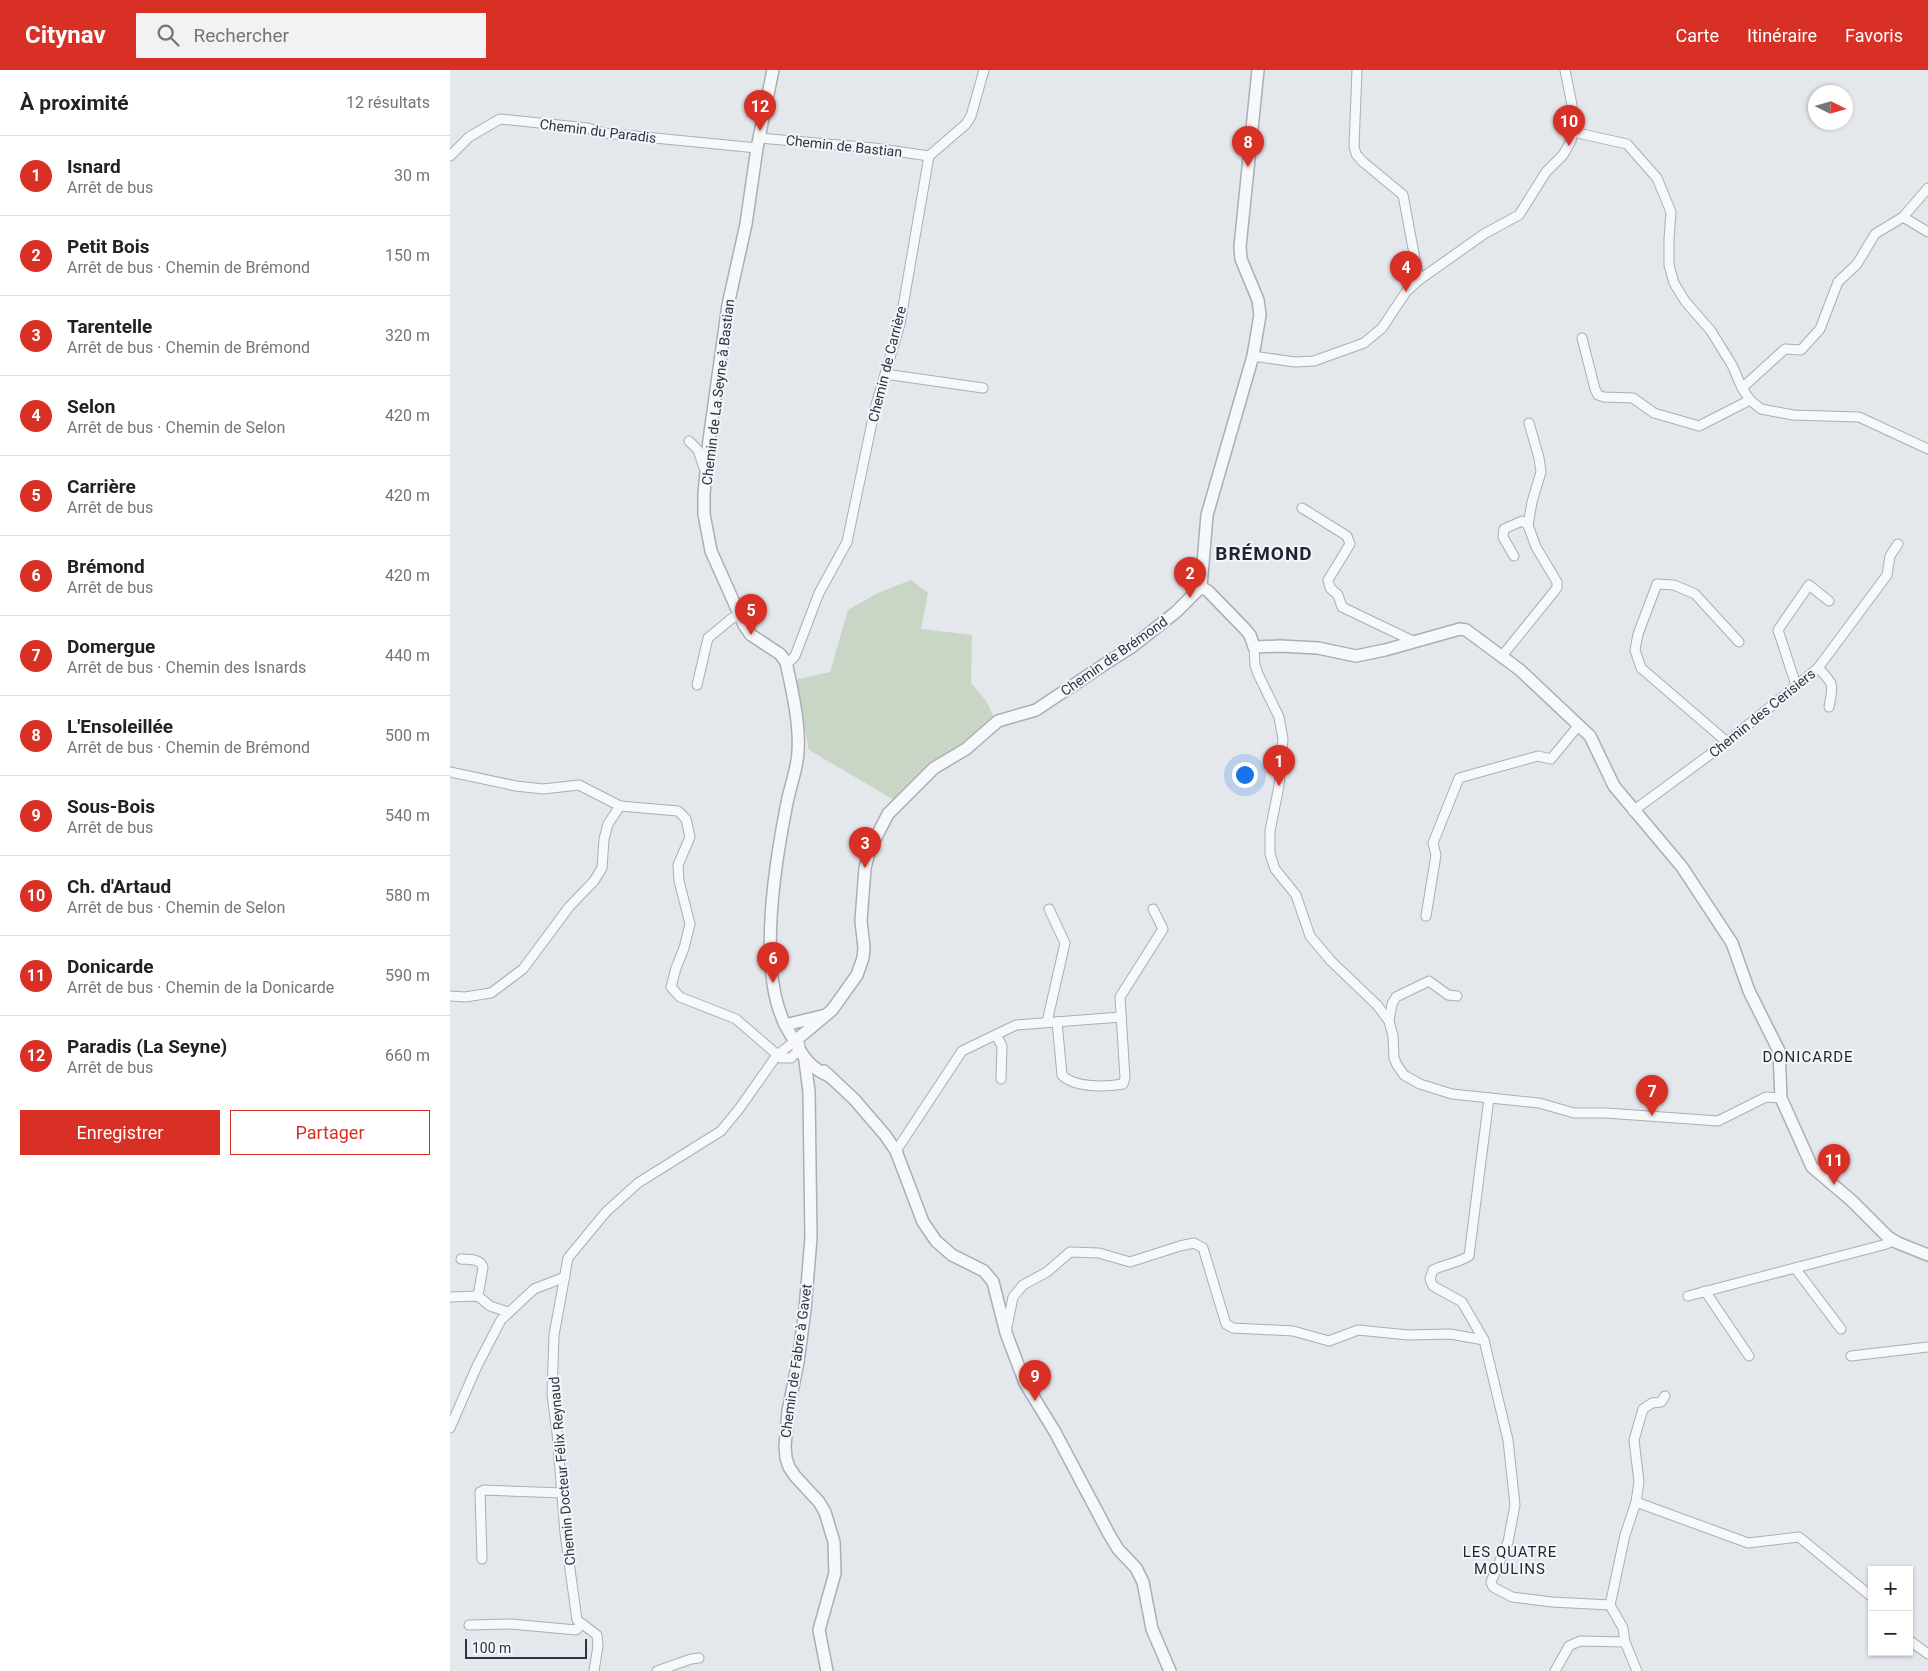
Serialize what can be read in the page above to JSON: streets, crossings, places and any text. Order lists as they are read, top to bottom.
{
  "streets": {
    "street": [
      "Chemin du Paradis",
      "Chemin de Bastian",
      "Chemin de Carrière",
      "Chemin de La Seyne à Bastian",
      "Chemin de Brémond",
      "Chemin des Cerisiers",
      "Chemin de Fabre à Gavet",
      "Chemin Docteur Félix Reynaud"
    ]
  },
  "crossings": [
    ["Chemin du Paradis", "Chemin de Bastian"],
    ["Chemin du Paradis", "Chemin de La Seyne à Bastian"],
    ["Chemin de Bastian", "Chemin de Carrière"],
    ["Chemin de Bastian", "Chemin de La Seyne à Bastian"],
    ["Chemin de Carrière", "Chemin de La Seyne à Bastian"]
  ],
  "districts": ["BRÉMOND", "DONICARDE", "LES QUATRE MOULINS"],
  "scale_bar": "100 m",
  "north": "right",
  "page": {
    "header": "Citynav",
    "search": "Rechercher",
    "nav": ["Carte", "Itinéraire", "Favoris"],
    "heading": ["À proximité", "12 résultats"],
    "pins": [
      "12",
      "10",
      "8",
      "4",
      "2",
      "5",
      "1",
      "3",
      "6",
      "7",
      "11",
      "9"
    ],
    "list": [
      {
        "mark": "1",
        "name": "Isnard",
        "note": "Arrêt de bus",
        "value": "30 m"
      },
      {
        "mark": "2",
        "name": "Petit Bois",
        "note": "Arrêt de bus · Chemin de Brémond",
        "value": "150 m"
      },
      {
        "mark": "3",
        "name": "Tarentelle",
        "note": "Arrêt de bus · Chemin de Brémond",
        "value": "320 m"
      },
      {
        "mark": "4",
        "name": "Selon",
        "note": "Arrêt de bus · Chemin de Selon",
        "value": "420 m"
      },
      {
        "mark": "5",
        "name": "Carrière",
        "note": "Arrêt de bus",
        "value": "420 m"
      },
      {
        "mark": "6",
        "name": "Brémond",
        "note": "Arrêt de bus",
        "value": "420 m"
      },
      {
        "mark": "7",
        "name": "Domergue",
        "note": "Arrêt de bus · Chemin des Isnards",
        "value": "440 m"
      },
      {
        "mark": "8",
        "name": "L'Ensoleillée",
        "note": "Arrêt de bus · Chemin de Brémond",
        "value": "500 m"
      },
      {
        "mark": "9",
        "name": "Sous-Bois",
        "note": "Arrêt de bus",
        "value": "540 m"
      },
      {
        "mark": "10",
        "name": "Ch. d'Artaud",
        "note": "Arrêt de bus · Chemin de Selon",
        "value": "580 m"
      },
      {
        "mark": "11",
        "name": "Donicarde",
        "note": "Arrêt de bus · Chemin de la Donicarde",
        "value": "590 m"
      },
      {
        "mark": "12",
        "name": "Paradis (La Seyne)",
        "note": "Arrêt de bus",
        "value": "660 m"
      }
    ],
    "buttons": ["Enregistrer", "Partager"],
    "map_buttons": ["+", "−"],
    "scale": "100 m"
  }
}
